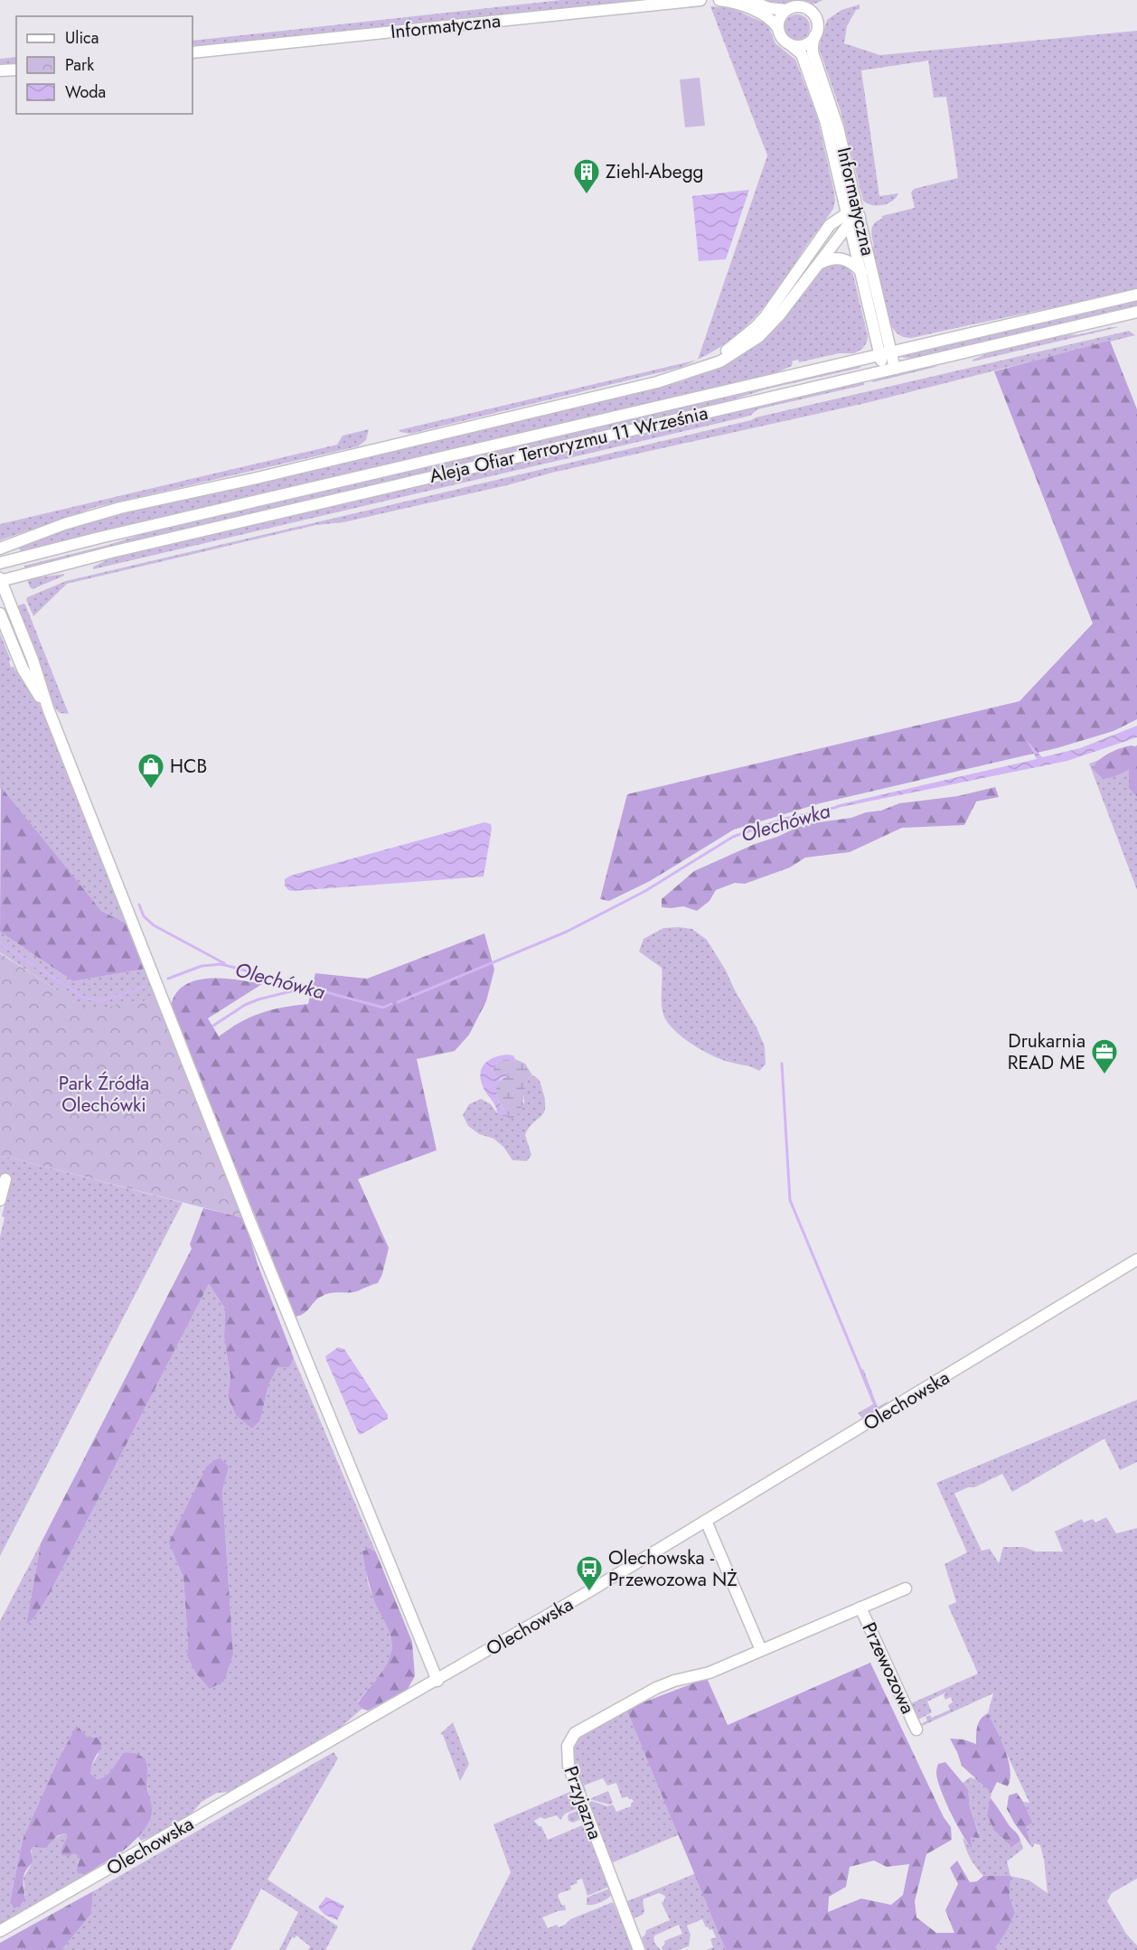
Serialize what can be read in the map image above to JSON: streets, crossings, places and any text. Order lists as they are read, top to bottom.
{
  "streets": {
    "street": [
      "Informatyczna",
      "Aleja Ofiar Terroryzmu 11 Września",
      "Olechowska",
      "Przewozowa",
      "Przyjazna"
    ]
  },
  "crossings": [
    ["Informatyczna", "Aleja Ofiar Terroryzmu 11 Września"],
    ["Przewozowa", "Przyjazna"]
  ],
  "water": ["Olechówka"],
  "parks": ["Park Źródła Olechówki"],
  "places": {
    "building": ["Ziehl-Abegg"],
    "shop": ["HCB"],
    "office": ["Drukarnia READ ME"],
    "bus stop": ["Olechowska - Przewozowa NŻ"]
  },
  "legend": ["Ulica", "Park", "Woda"]
}
